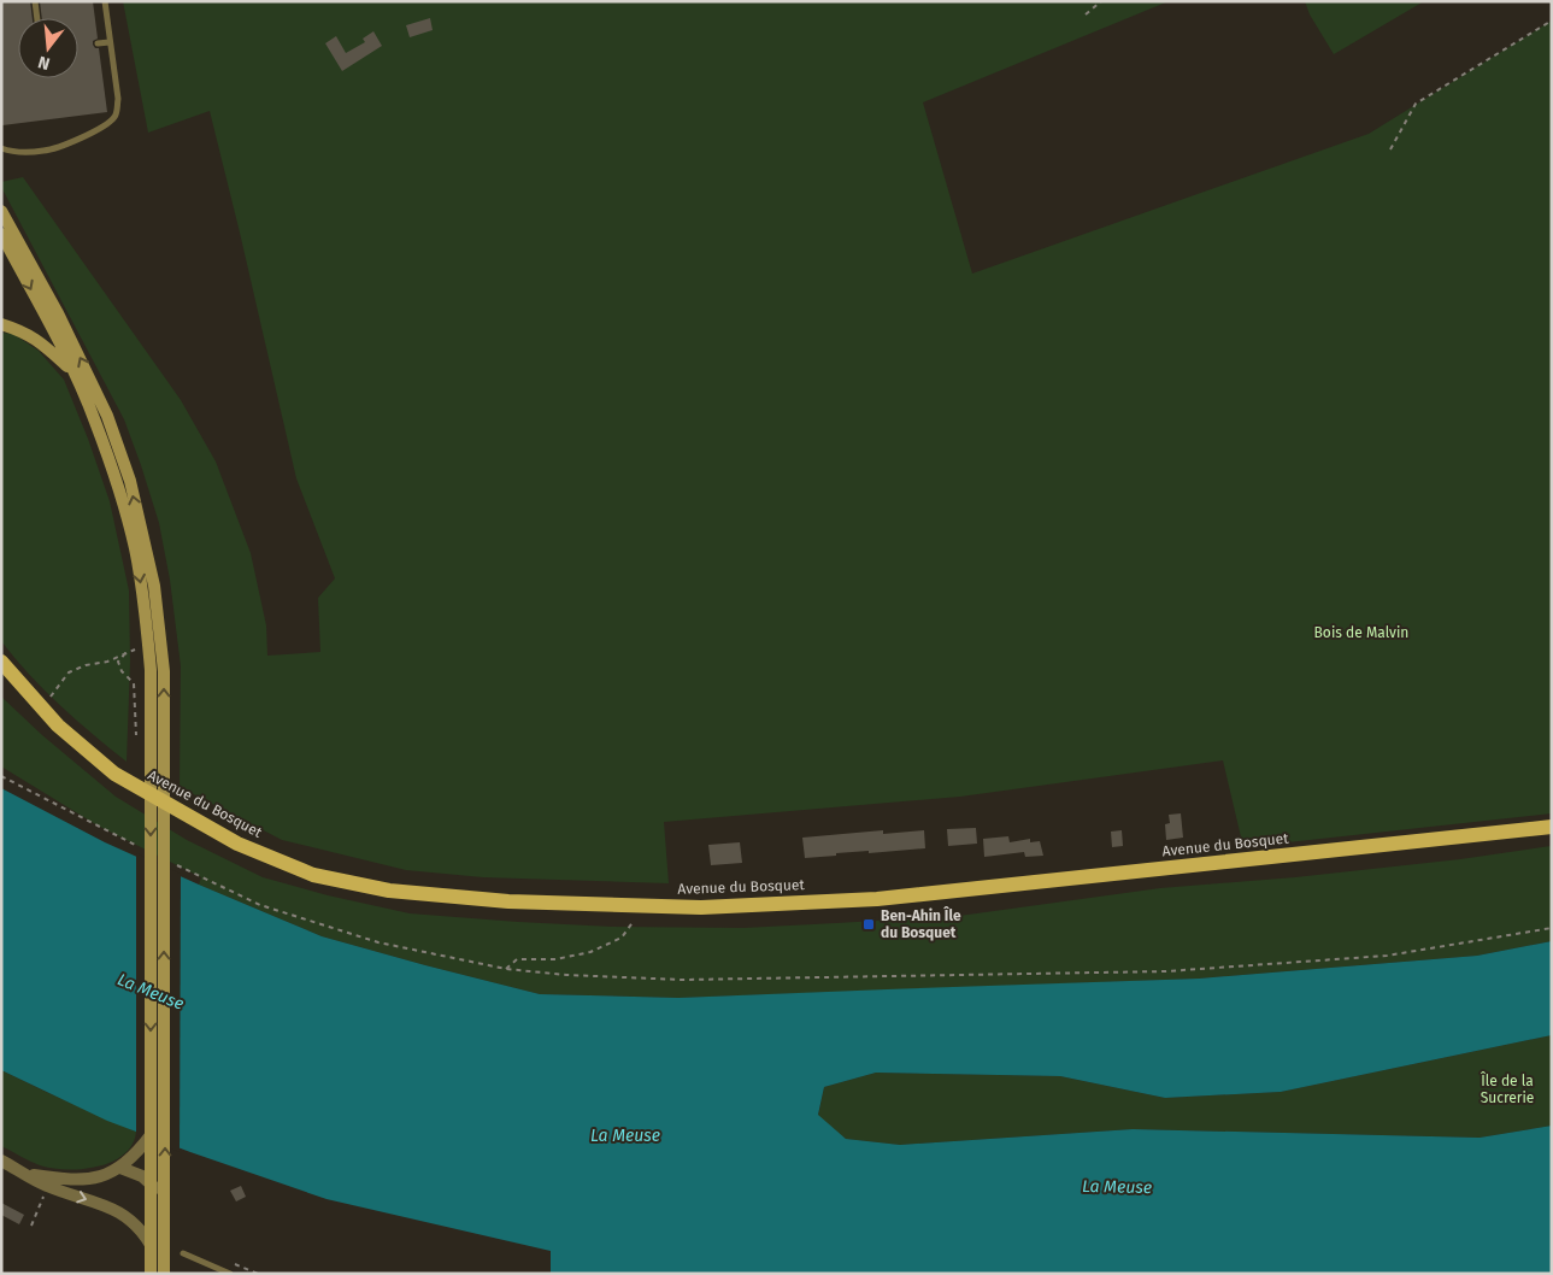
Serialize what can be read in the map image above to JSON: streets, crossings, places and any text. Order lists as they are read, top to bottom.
{
  "streets": {
    "main road": ["Avenue du Bosquet"]
  },
  "water": ["La Meuse"],
  "parks": ["Bois de Malvin", "Île de la Sucrerie"],
  "places": {
    "transit": ["Ben-Ahin Île du Bosquet"]
  },
  "north": "bottom"
}
